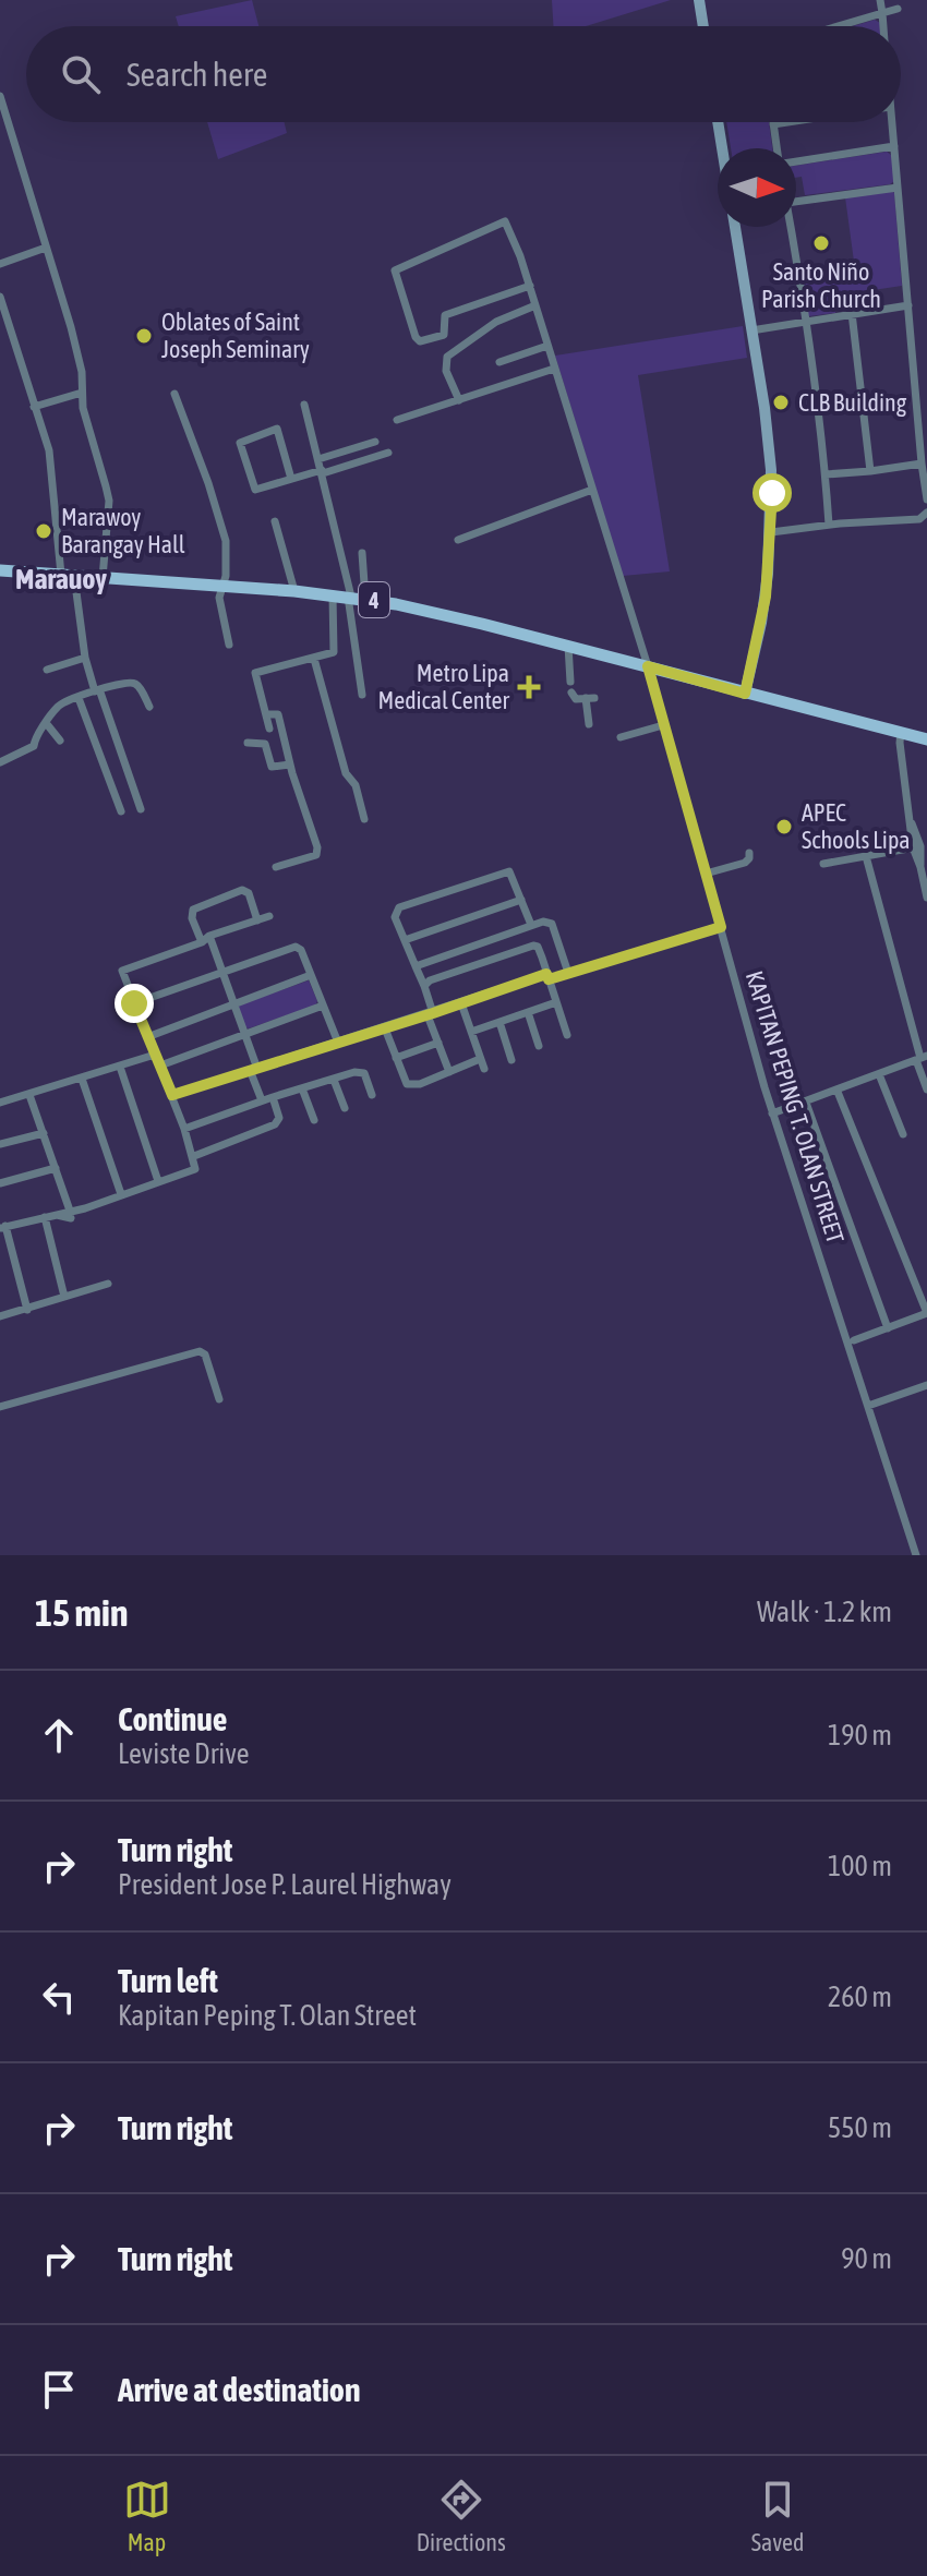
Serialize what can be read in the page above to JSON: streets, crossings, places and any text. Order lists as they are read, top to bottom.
{
  "streets": {
    "main road": ["4"],
    "street": ["KAPITAN PEPING T. OLAN STREET"]
  },
  "crossings": [
    ["4", "KAPITAN PEPING T. OLAN STREET"]
  ],
  "districts": ["Marauoy"],
  "places": {
    "other": [
      "Santo Niño Parish Church",
      "Oblates of Saint Joseph Seminary",
      "CLB Building",
      "Marawoy Barangay Hall",
      "APEC Schools Lipa"
    ],
    "health": ["Metro Lipa Medical Center"]
  },
  "north": "right",
  "page": {
    "search": "Search here",
    "heading": ["15 min", "Walk · 1.2 km"],
    "list": [
      ["Continue", "Leviste Drive", "190 m"],
      ["Turn right", "President Jose P. Laurel Highway", "100 m"],
      ["Turn left", "Kapitan Peping T. Olan Street", "260 m"],
      ["Turn right", "550 m"],
      ["Turn right", "90 m"],
      "Arrive at destination"
    ],
    "nav": ["Map", "Directions", "Saved"]
  }
}
